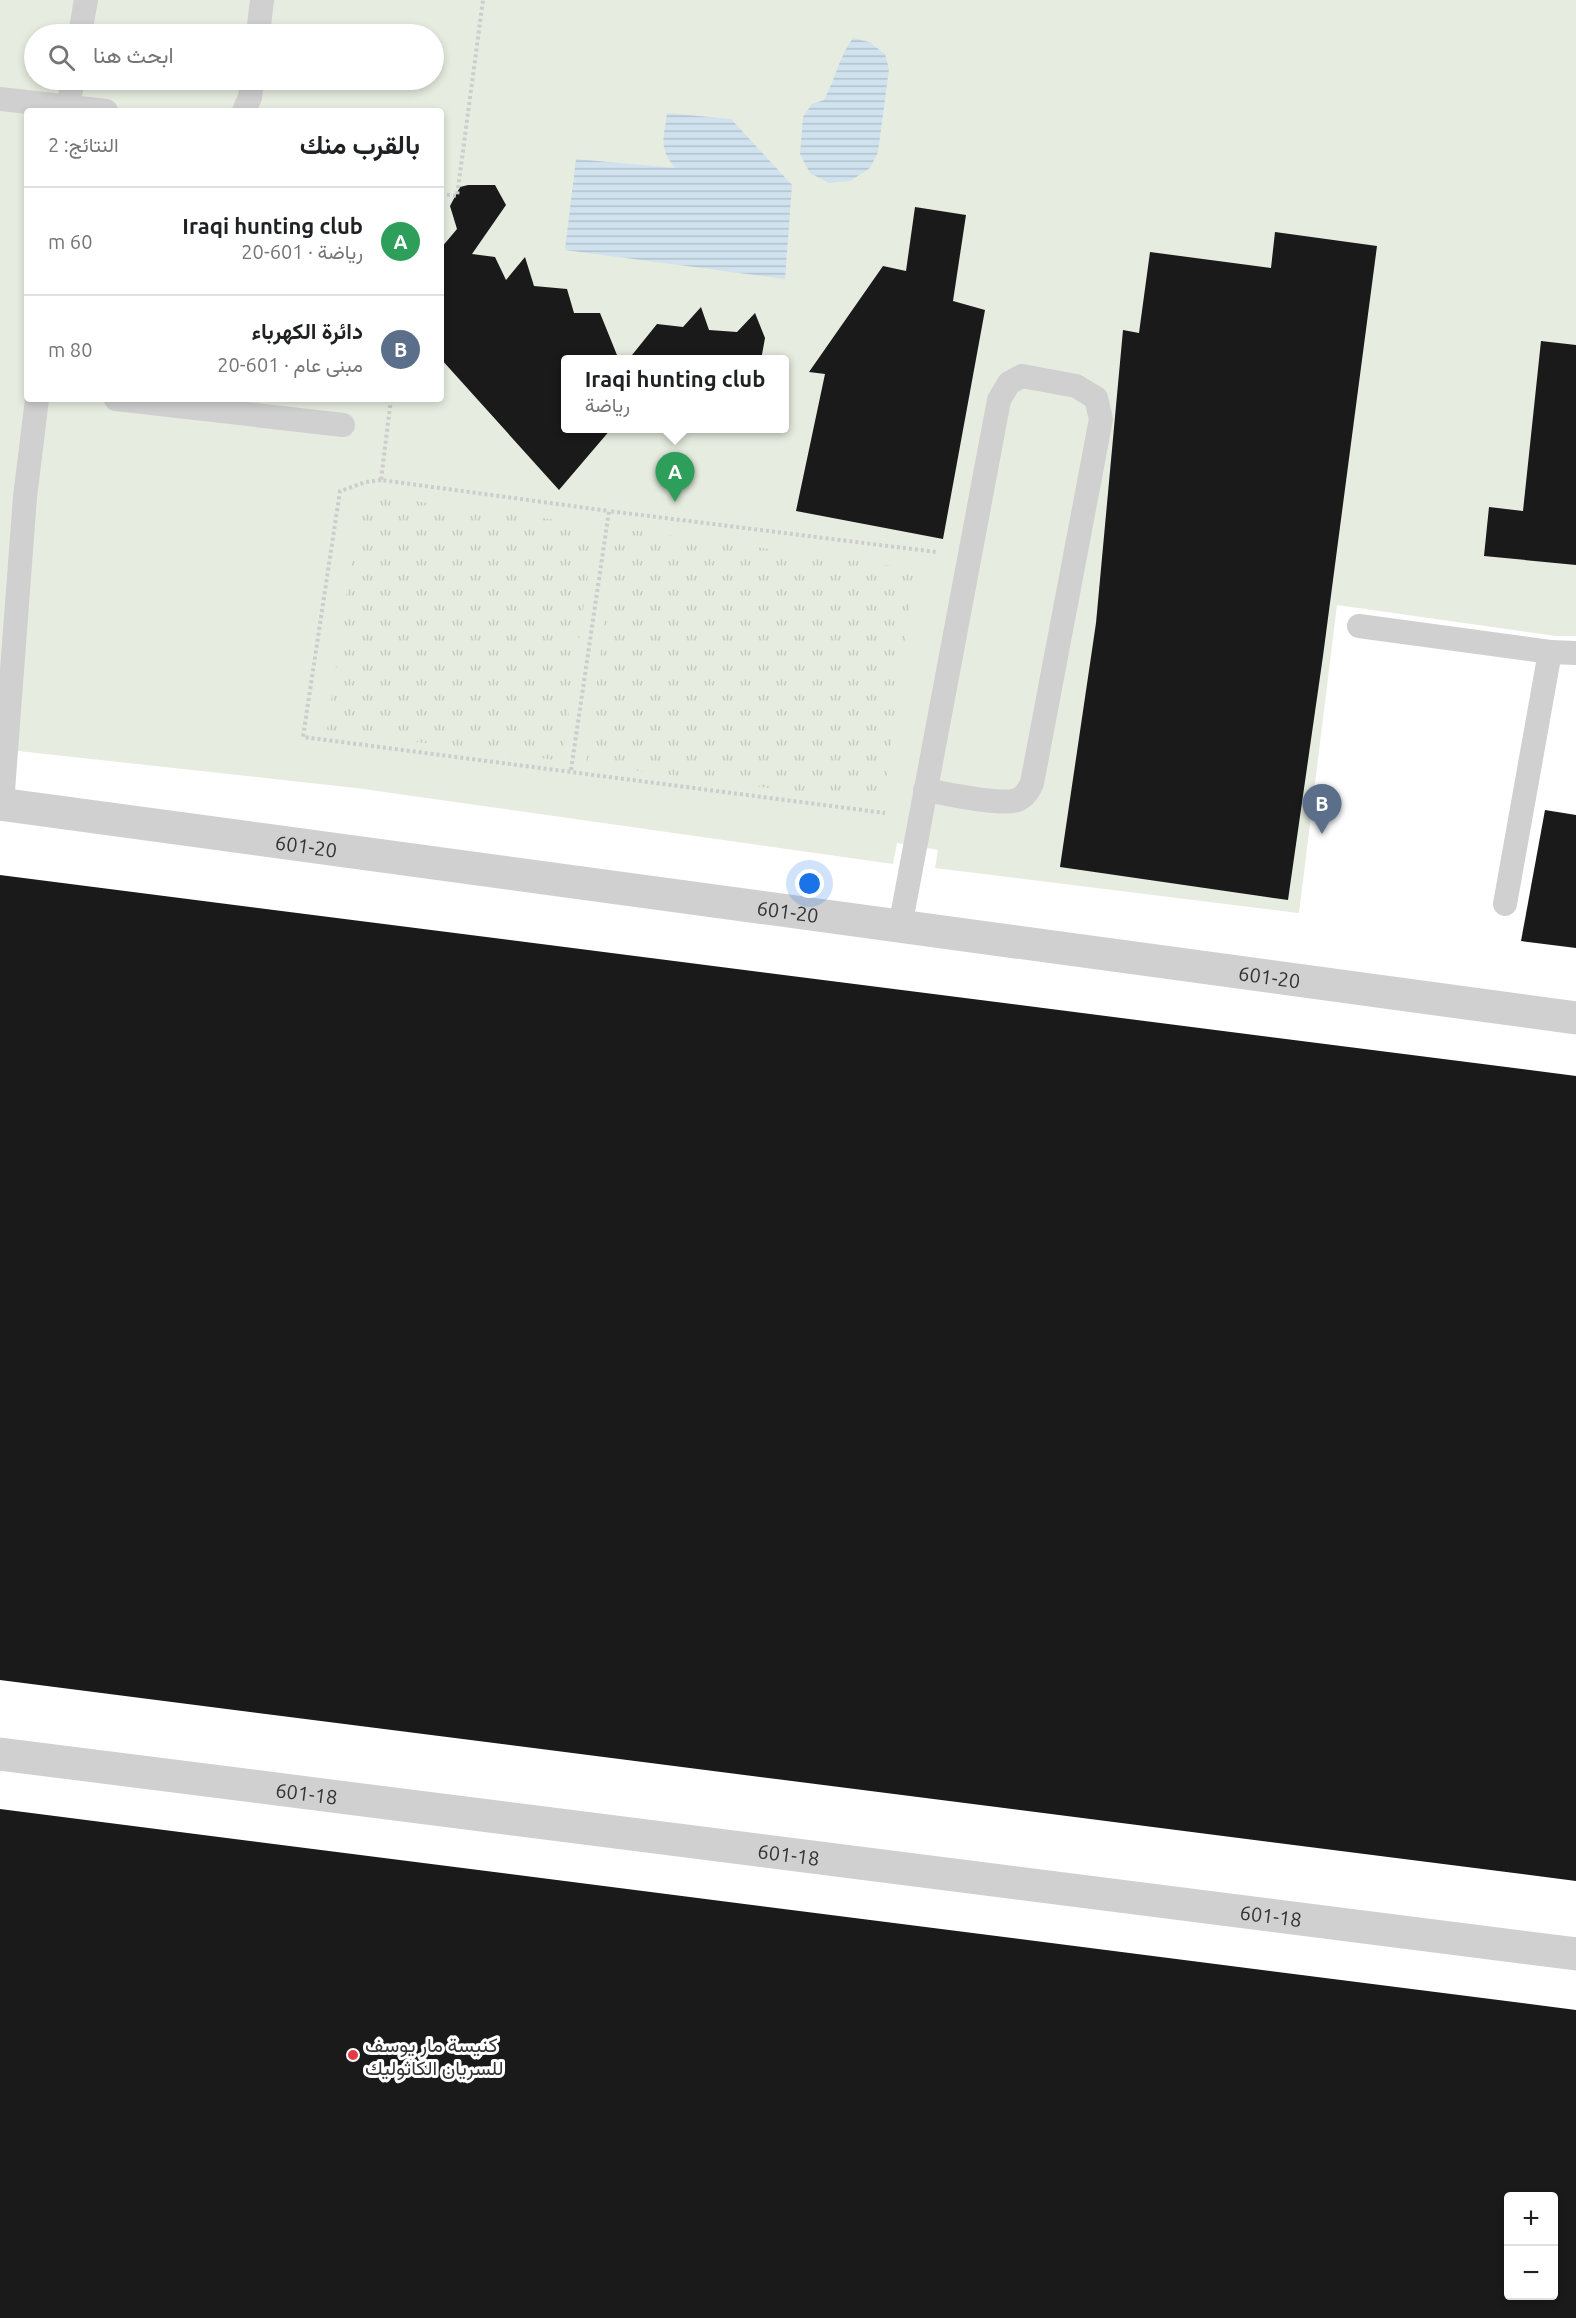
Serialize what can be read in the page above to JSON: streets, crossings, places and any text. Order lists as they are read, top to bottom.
{
  "streets": {
    "street": ["601-20", "601-18"]
  },
  "places": ["كنيسة مار يوسف للسريان الكاثوليك"],
  "page": {
    "search": "ابحث هنا",
    "heading": ["بالقرب منك", "النتائج: 2"],
    "list": [
      {
        "mark": "A",
        "name": "Iraqi hunting club",
        "note": "رياضة · 601-20",
        "value": "60 m"
      },
      {
        "mark": "B",
        "name": "دائرة الكهرباء",
        "note": "مبنى عام · 601-20",
        "value": "80 m"
      }
    ],
    "popup": ["Iraqi hunting club", "رياضة"],
    "pins": ["A", "B"],
    "map_buttons": ["+", "−"]
  }
}
